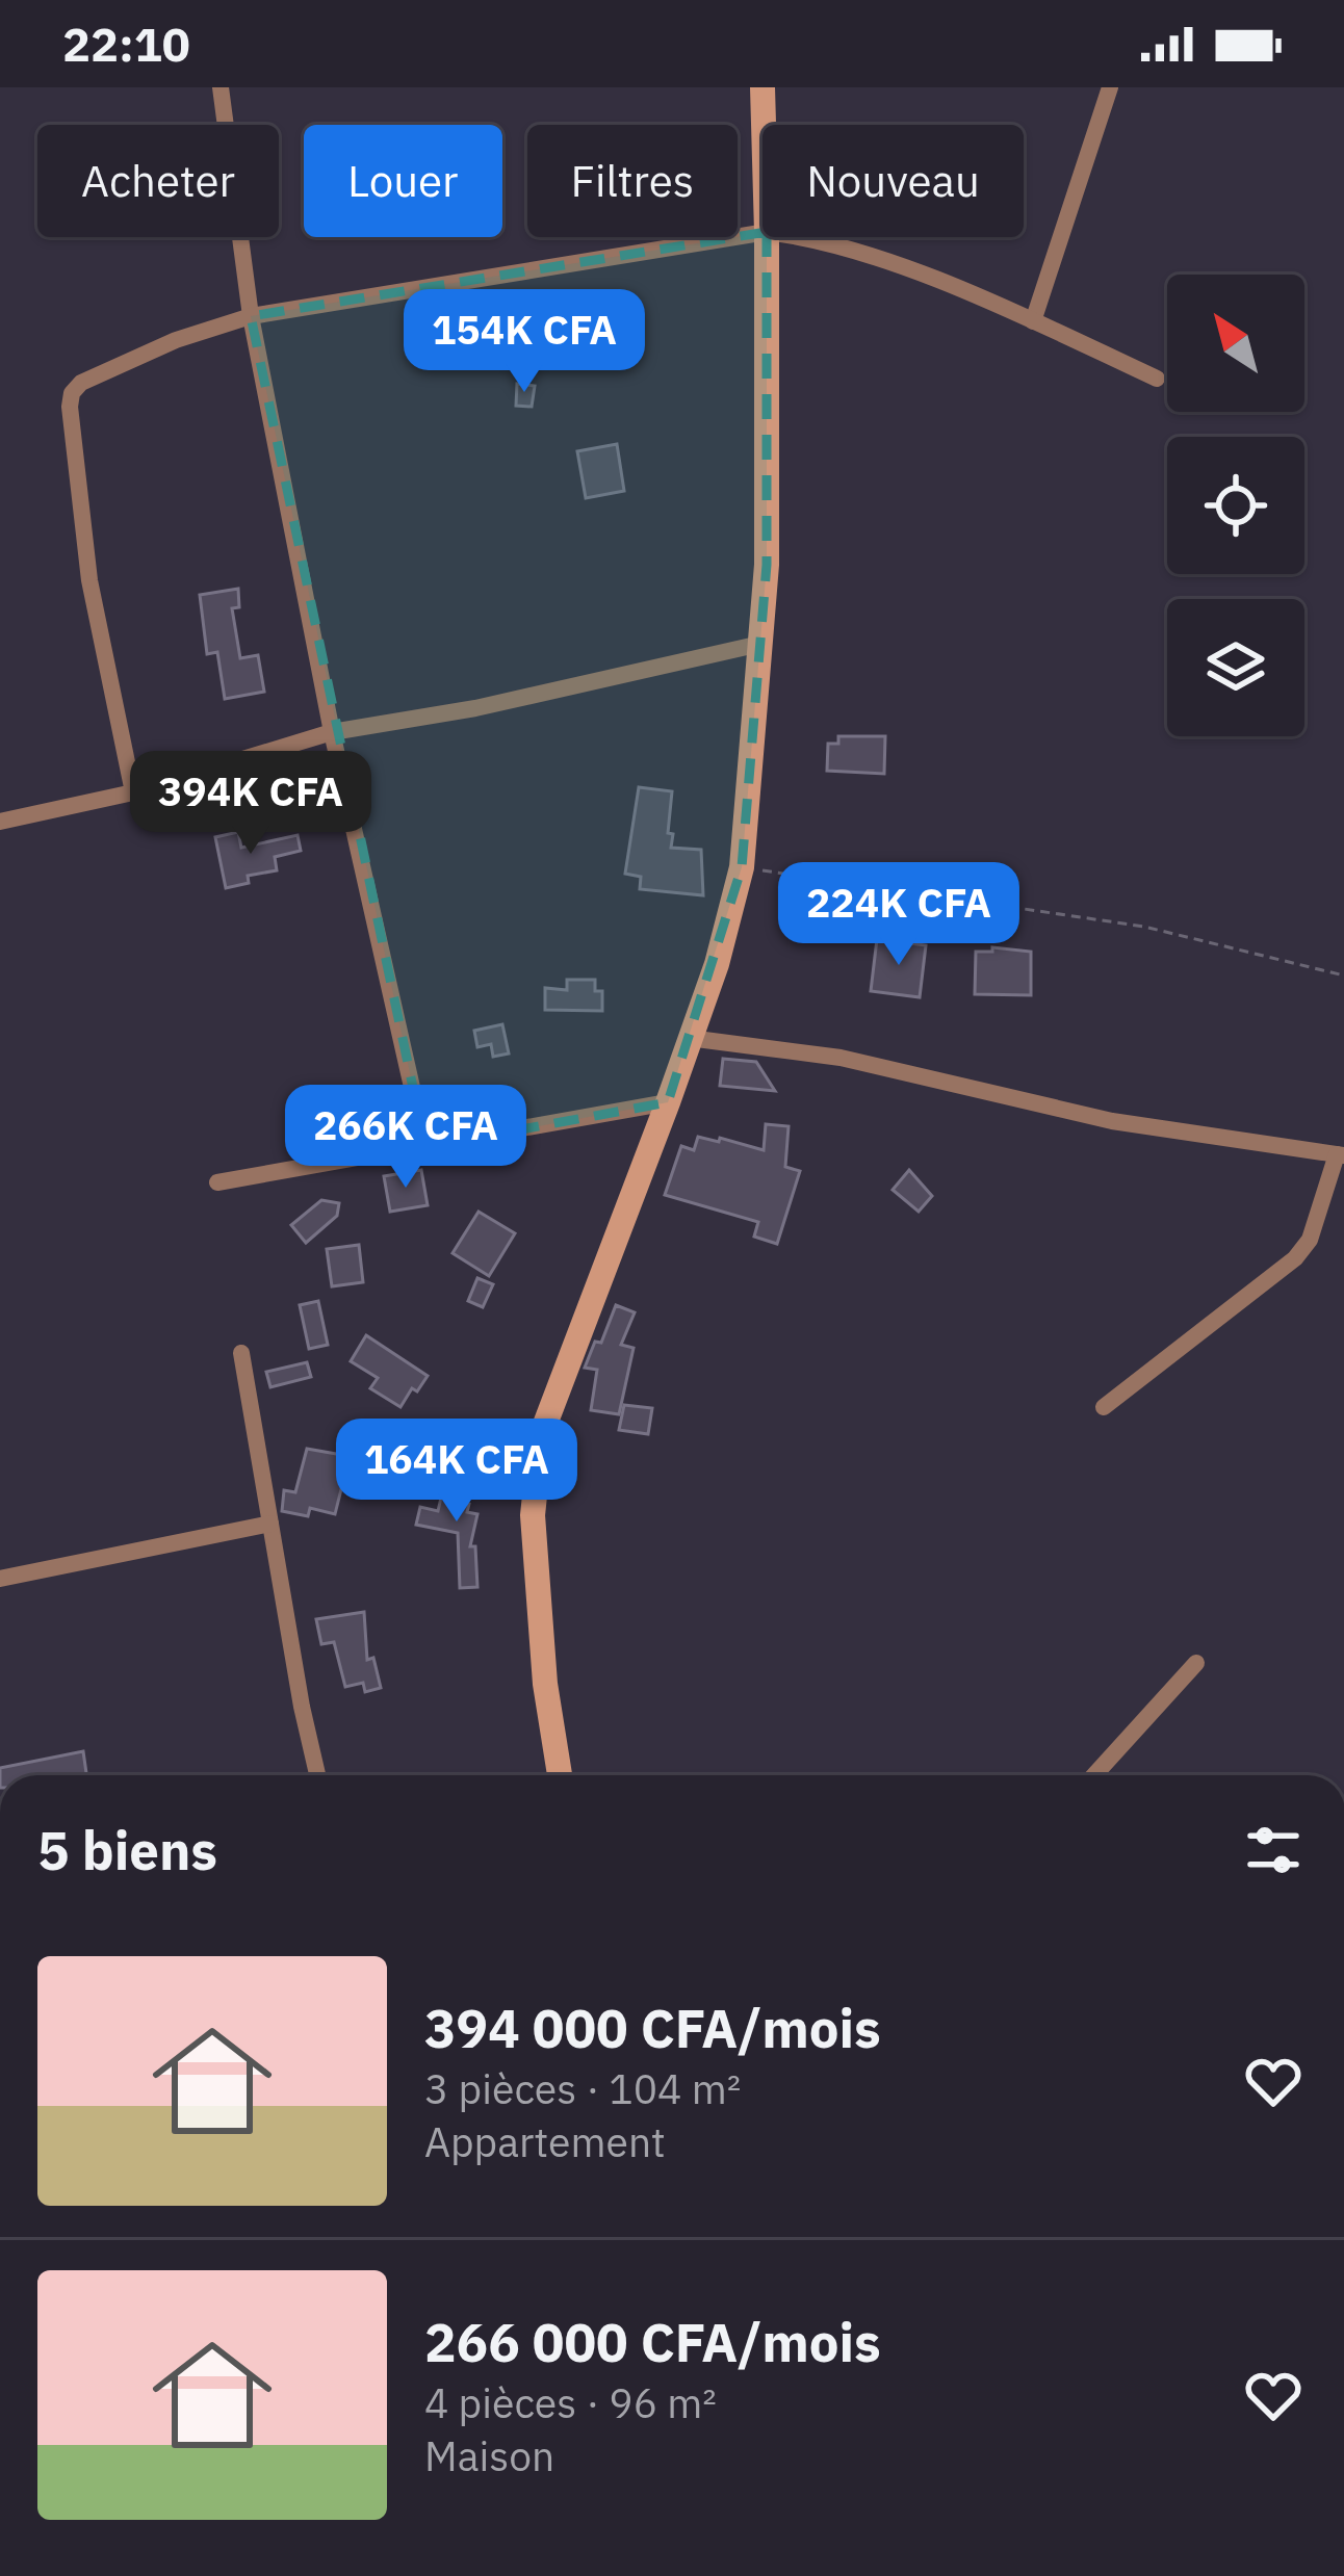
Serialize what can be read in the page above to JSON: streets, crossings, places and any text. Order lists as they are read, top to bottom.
{
  "north": "top left",
  "page": {
    "status": "22:10",
    "chip": [
      "Acheter",
      "Louer",
      "Filtres",
      "Nouveau"
    ],
    "price": [
      "154K CFA",
      "394K CFA",
      "224K CFA",
      "266K CFA",
      "164K CFA"
    ],
    "heading": "5 biens",
    "list": [
      {
        "name": "394 000 CFA/mois",
        "note": "3 pièces · 104 m² · Appartement"
      },
      {
        "name": "266 000 CFA/mois",
        "note": "4 pièces · 96 m² · Maison"
      }
    ]
  }
}
